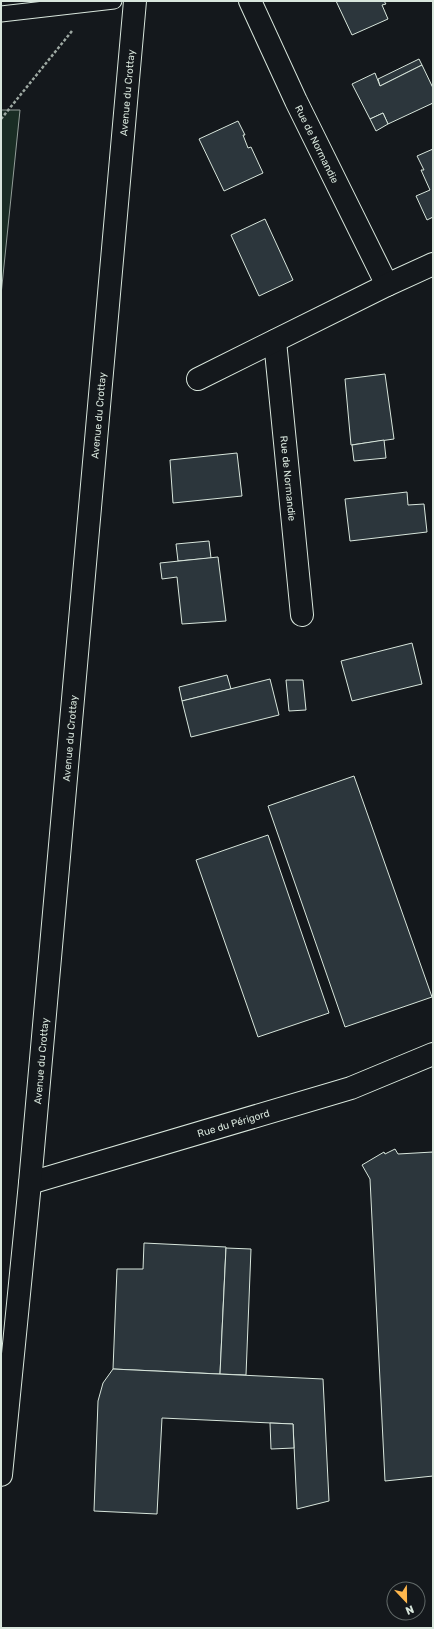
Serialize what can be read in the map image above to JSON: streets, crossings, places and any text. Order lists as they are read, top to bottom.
{
  "streets": {
    "street": ["Avenue du Crottay", "Rue de Normandie", "Rue du Périgord"]
  },
  "crossings": [
    ["Avenue du Crottay", "Rue du Périgord"]
  ],
  "north": "bottom"
}
